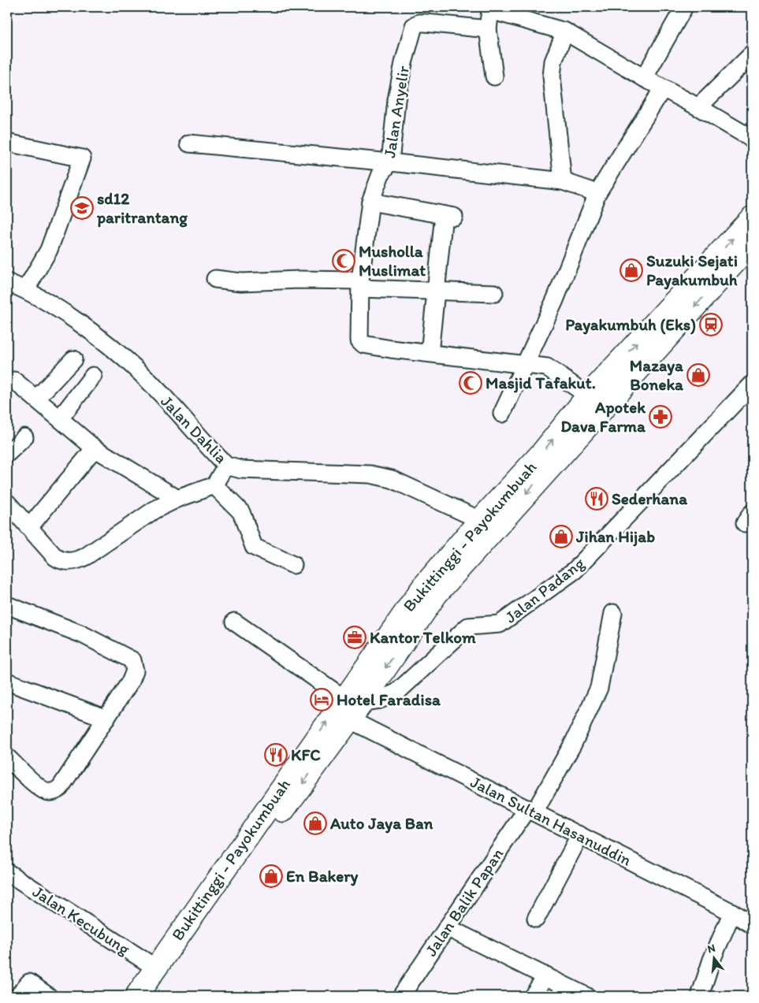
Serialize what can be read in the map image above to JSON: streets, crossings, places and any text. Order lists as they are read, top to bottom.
{
  "streets": {
    "highway": ["Bukittinggi - Payokumbuah"],
    "street": [
      "Jalan Anyelir",
      "Jalan Dahlia",
      "Jalan Padang",
      "Jalan Sultan Hasanuddin",
      "Jalan Balik Papan",
      "Jalan Kecubung"
    ]
  },
  "crossings": [
    ["Jalan Anyelir", "Bukittinggi - Payokumbuah"],
    ["Jalan Dahlia", "Bukittinggi - Payokumbuah"],
    ["Bukittinggi - Payokumbuah", "Jalan Padang"],
    ["Bukittinggi - Payokumbuah", "Jalan Sultan Hasanuddin"],
    ["Bukittinggi - Payokumbuah", "Jalan Kecubung"],
    ["Jalan Sultan Hasanuddin", "Jalan Balik Papan"]
  ],
  "places": {
    "school or university": ["sd12 paritrantang"],
    "mosque": ["Musholla Muslimat", "Masjid Tafakut."],
    "shop": [
      "Suzuki Sejati Payakumbuh",
      "Mazaya Boneka",
      "Jihan Hijab",
      "Auto Jaya Ban",
      "En Bakery"
    ],
    "station": ["Payakumbuh (Eks)"],
    "pharmacy": ["Apotek Dava Farma"],
    "restaurant": ["Sederhana", "KFC"],
    "office": ["Kantor Telkom"],
    "hotel": ["Hotel Faradisa"]
  },
  "north": "top"
}
